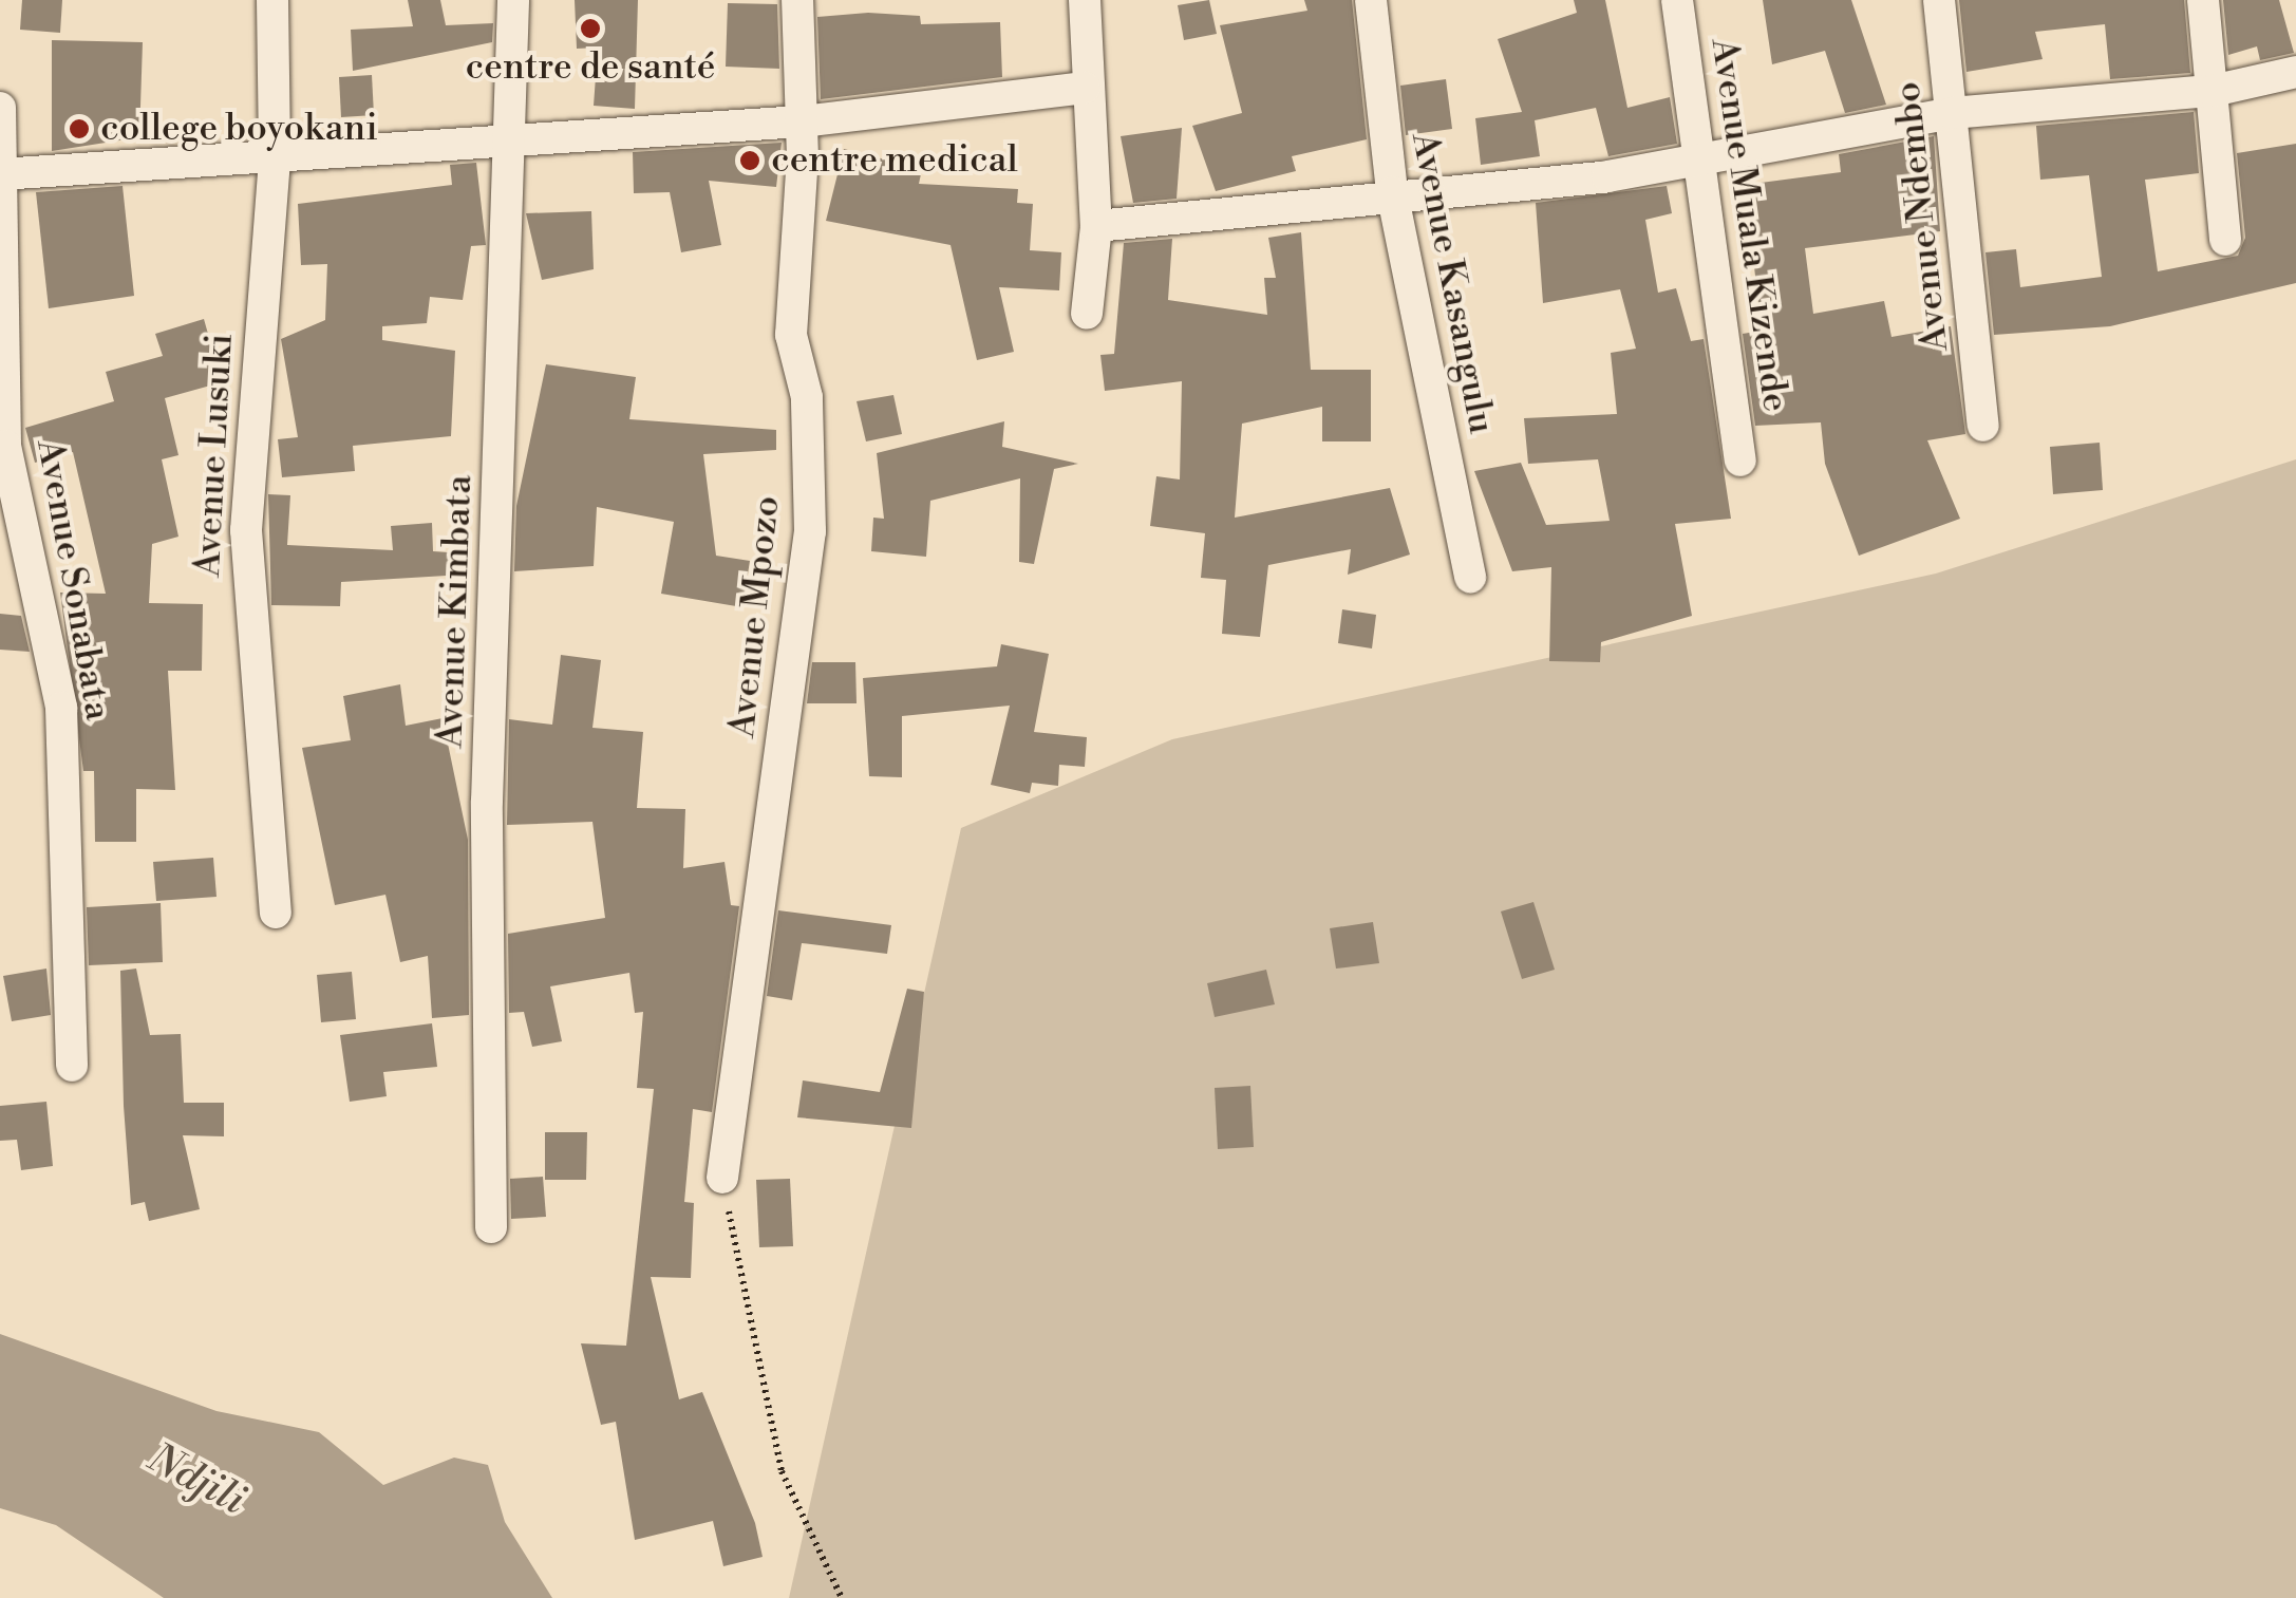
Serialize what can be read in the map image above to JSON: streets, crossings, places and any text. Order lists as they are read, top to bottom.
{
  "streets": {
    "street": [
      "Avenue Ndembo",
      "Avenue Muala Kizende",
      "Avenue Kasangulu",
      "Avenue Lusuki",
      "Avenue Sonabata",
      "Avenue Kimbata",
      "Avenue Mpozo"
    ]
  },
  "water": ["Ndjili"],
  "places": ["centre de santé", "college boyokani", "centre medical"]
}
